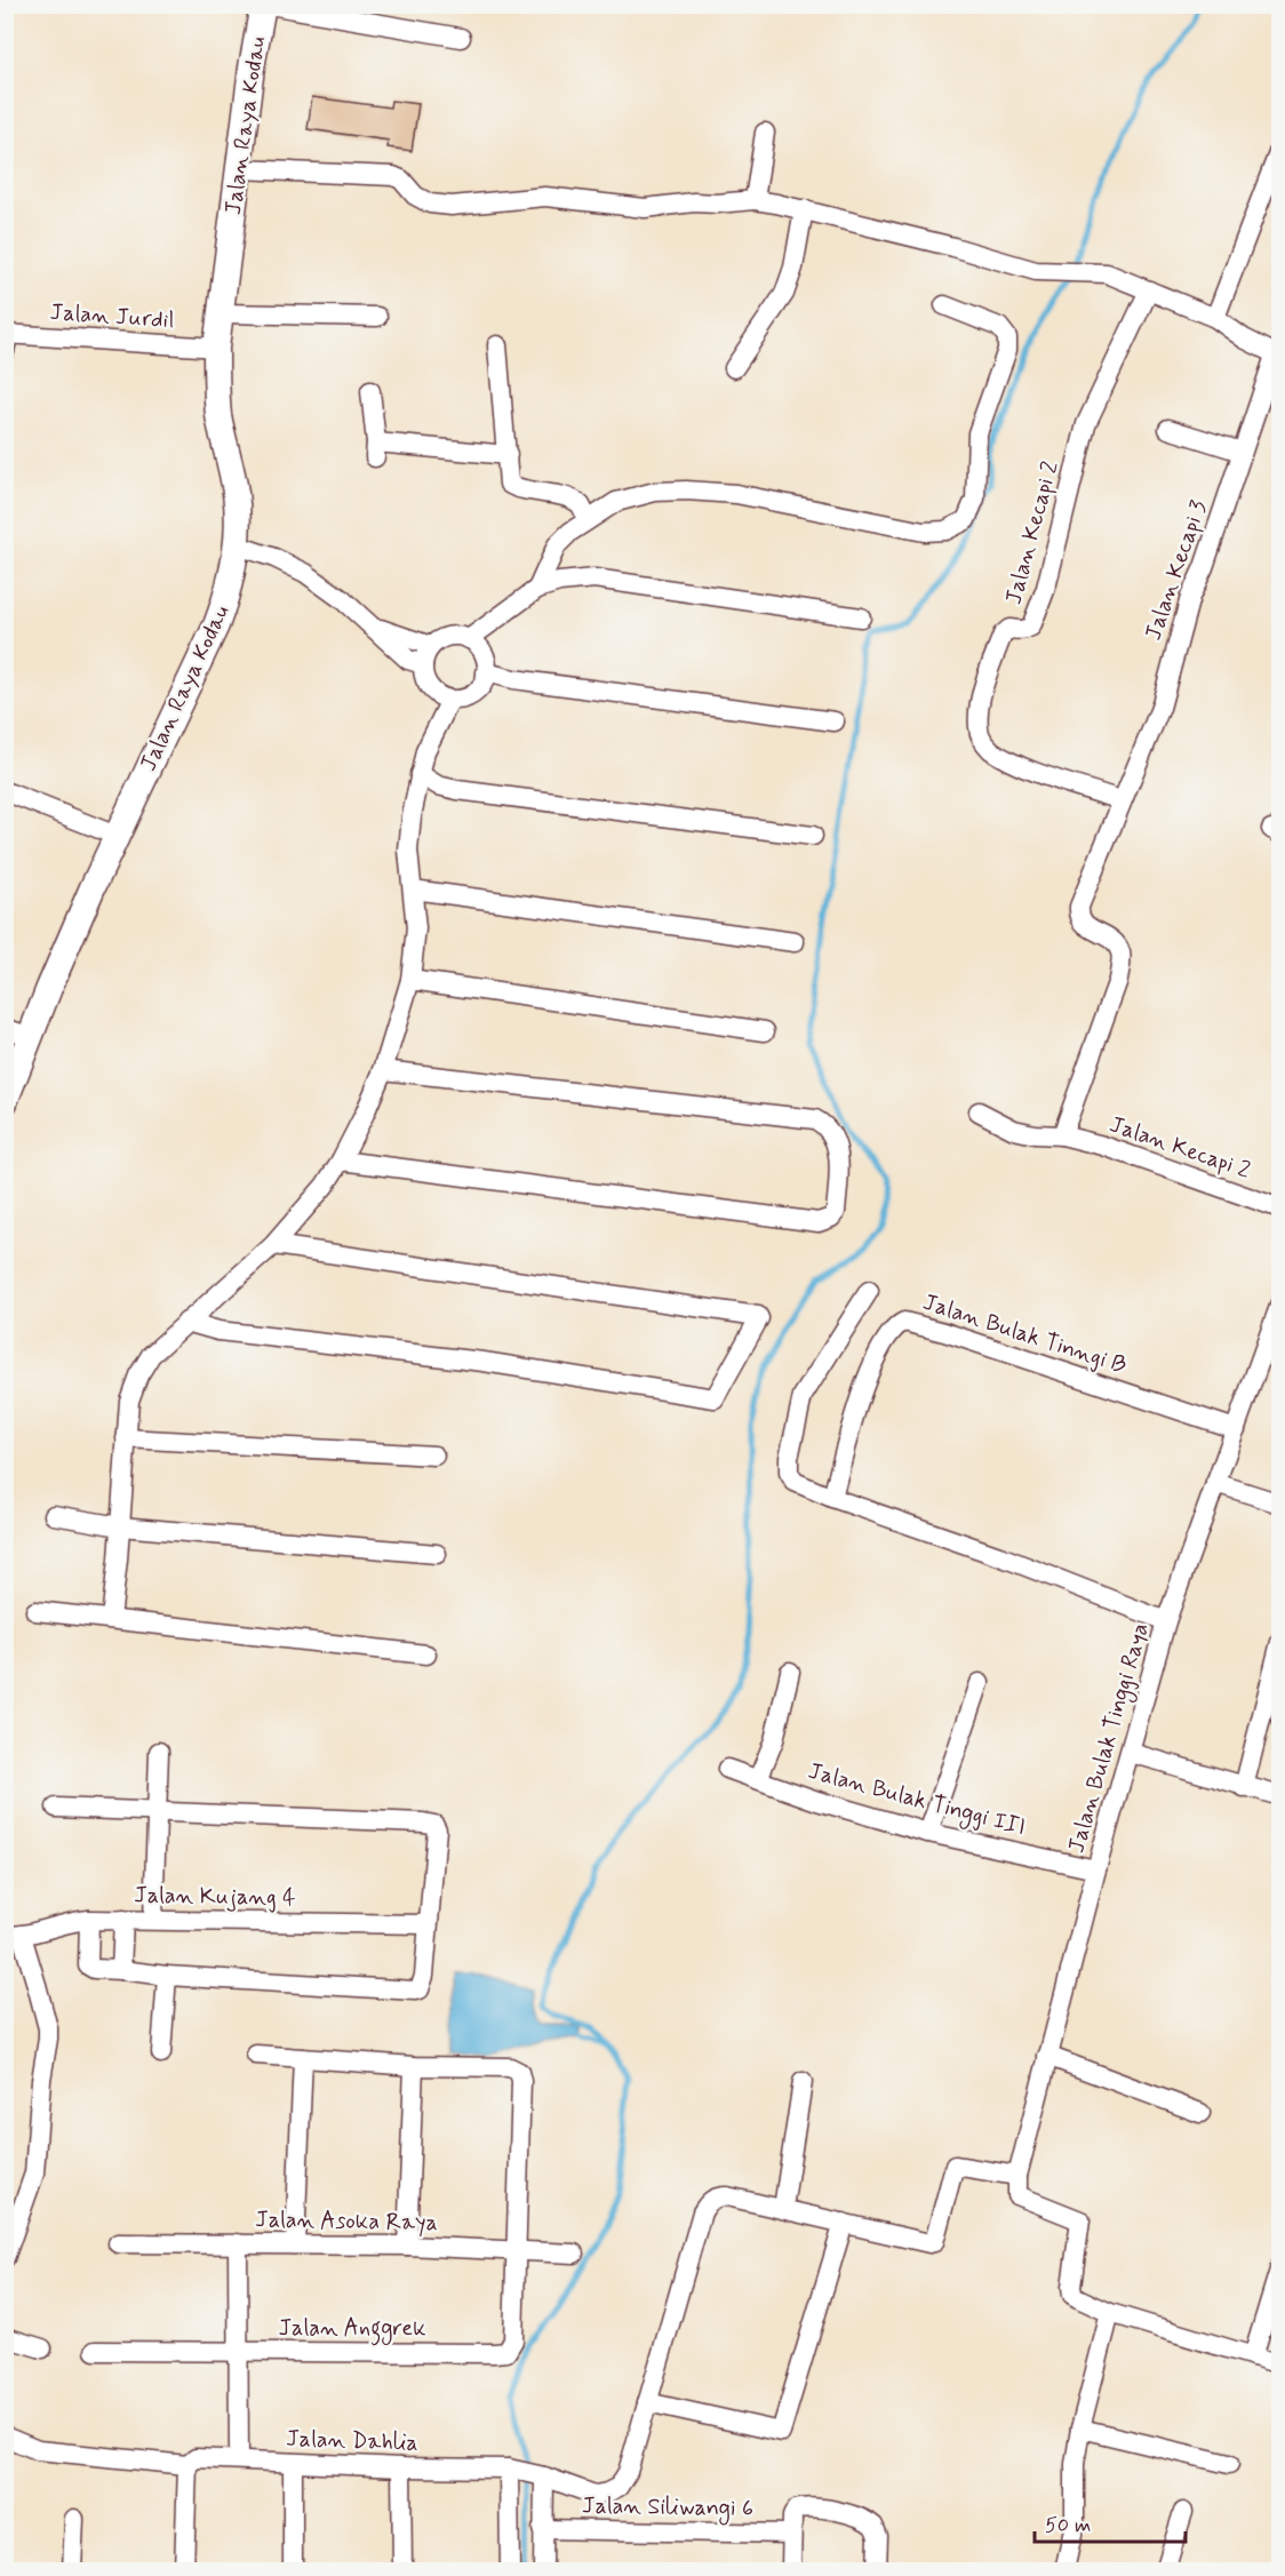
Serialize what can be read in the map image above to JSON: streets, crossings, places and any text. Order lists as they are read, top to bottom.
{
  "streets": {
    "street": [
      "Jalan Raya Kodau",
      "Jalan Jurdil",
      "Jalan Kecapi 2",
      "Jalan Kecapi 3",
      "Jalan Bulak Tinngi B",
      "Jalan Bulak Tinggi Raya",
      "Jalan Bulak Tinggi III",
      "Jalan Kujang 4",
      "Jalan Asoka Raya",
      "Jalan Anggrek",
      "Jalan Dahlia",
      "Jalan Siliwangi 6"
    ]
  },
  "crossings": [
    ["Jalan Raya Kodau", "Jalan Jurdil"],
    ["Jalan Kecapi 2", "Jalan Kecapi 3"],
    ["Jalan Bulak Tinngi B", "Jalan Bulak Tinggi Raya"],
    ["Jalan Bulak Tinggi Raya", "Jalan Bulak Tinggi III"],
    ["Jalan Asoka Raya", "Jalan Anggrek"]
  ],
  "scale_bar": "50 m"
}
